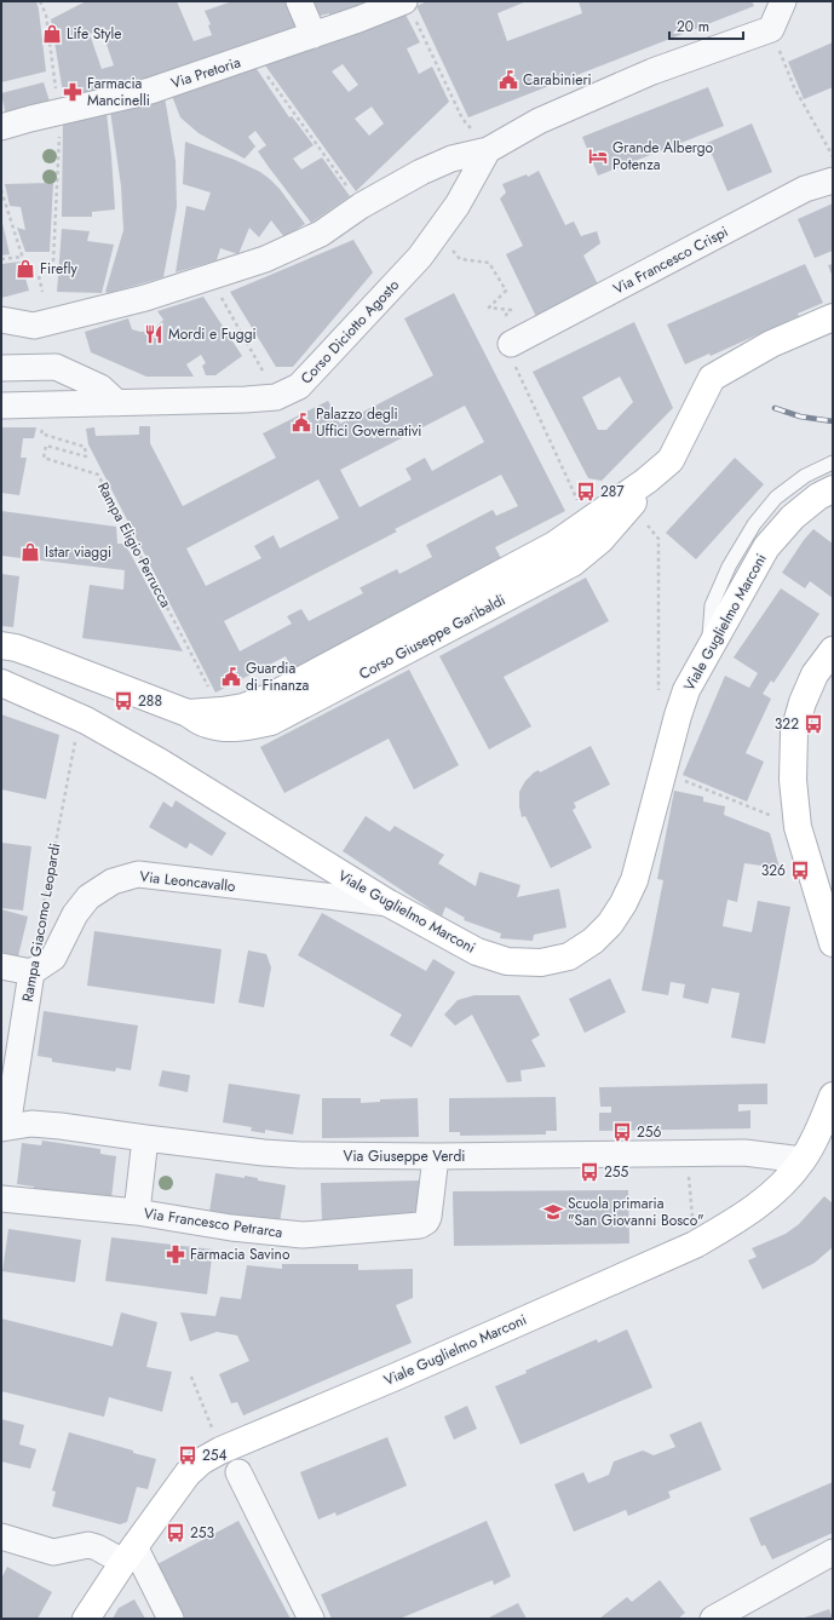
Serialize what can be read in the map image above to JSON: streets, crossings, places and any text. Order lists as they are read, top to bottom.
{
  "streets": {
    "street": [
      "Via Pretoria",
      "Via Francesco Crispi",
      "Corso Diciotto Agosto",
      "Viale Guglielmo Marconi",
      "Corso Giuseppe Garibaldi",
      "Via Leoncavallo",
      "Rampa Giacomo Leopardi",
      "Via Giuseppe Verdi",
      "Via Francesco Petrarca"
    ],
    "path": ["Rampa Eligio Perrucca"]
  },
  "crossings": [
    ["Rampa Eligio Perrucca", "Corso Giuseppe Garibaldi"],
    ["Viale Guglielmo Marconi", "Via Leoncavallo"],
    ["Viale Guglielmo Marconi", "Rampa Giacomo Leopardi"],
    ["Viale Guglielmo Marconi", "Via Giuseppe Verdi"],
    ["Via Leoncavallo", "Rampa Giacomo Leopardi"],
    ["Rampa Giacomo Leopardi", "Via Giuseppe Verdi"],
    ["Via Giuseppe Verdi", "Via Francesco Petrarca"]
  ],
  "places": {
    "shop": ["Life Style", "Firefly", "Istar viaggi"],
    "public building": ["Carabinieri", "Palazzo degli Uffici Governativi", "Guardia di Finanza"],
    "pharmacy": ["Farmacia Mancinelli", "Farmacia Savino"],
    "hotel": ["Grande Albergo Potenza"],
    "restaurant": ["Mordi e Fuggi"],
    "bus stop": [
      "287",
      "288",
      "322",
      "326",
      "256",
      "255",
      "254",
      "253"
    ],
    "school or university": ["Scuola primaria \"San Giovanni Bosco\""]
  },
  "scale_bar": "20 m"
}
